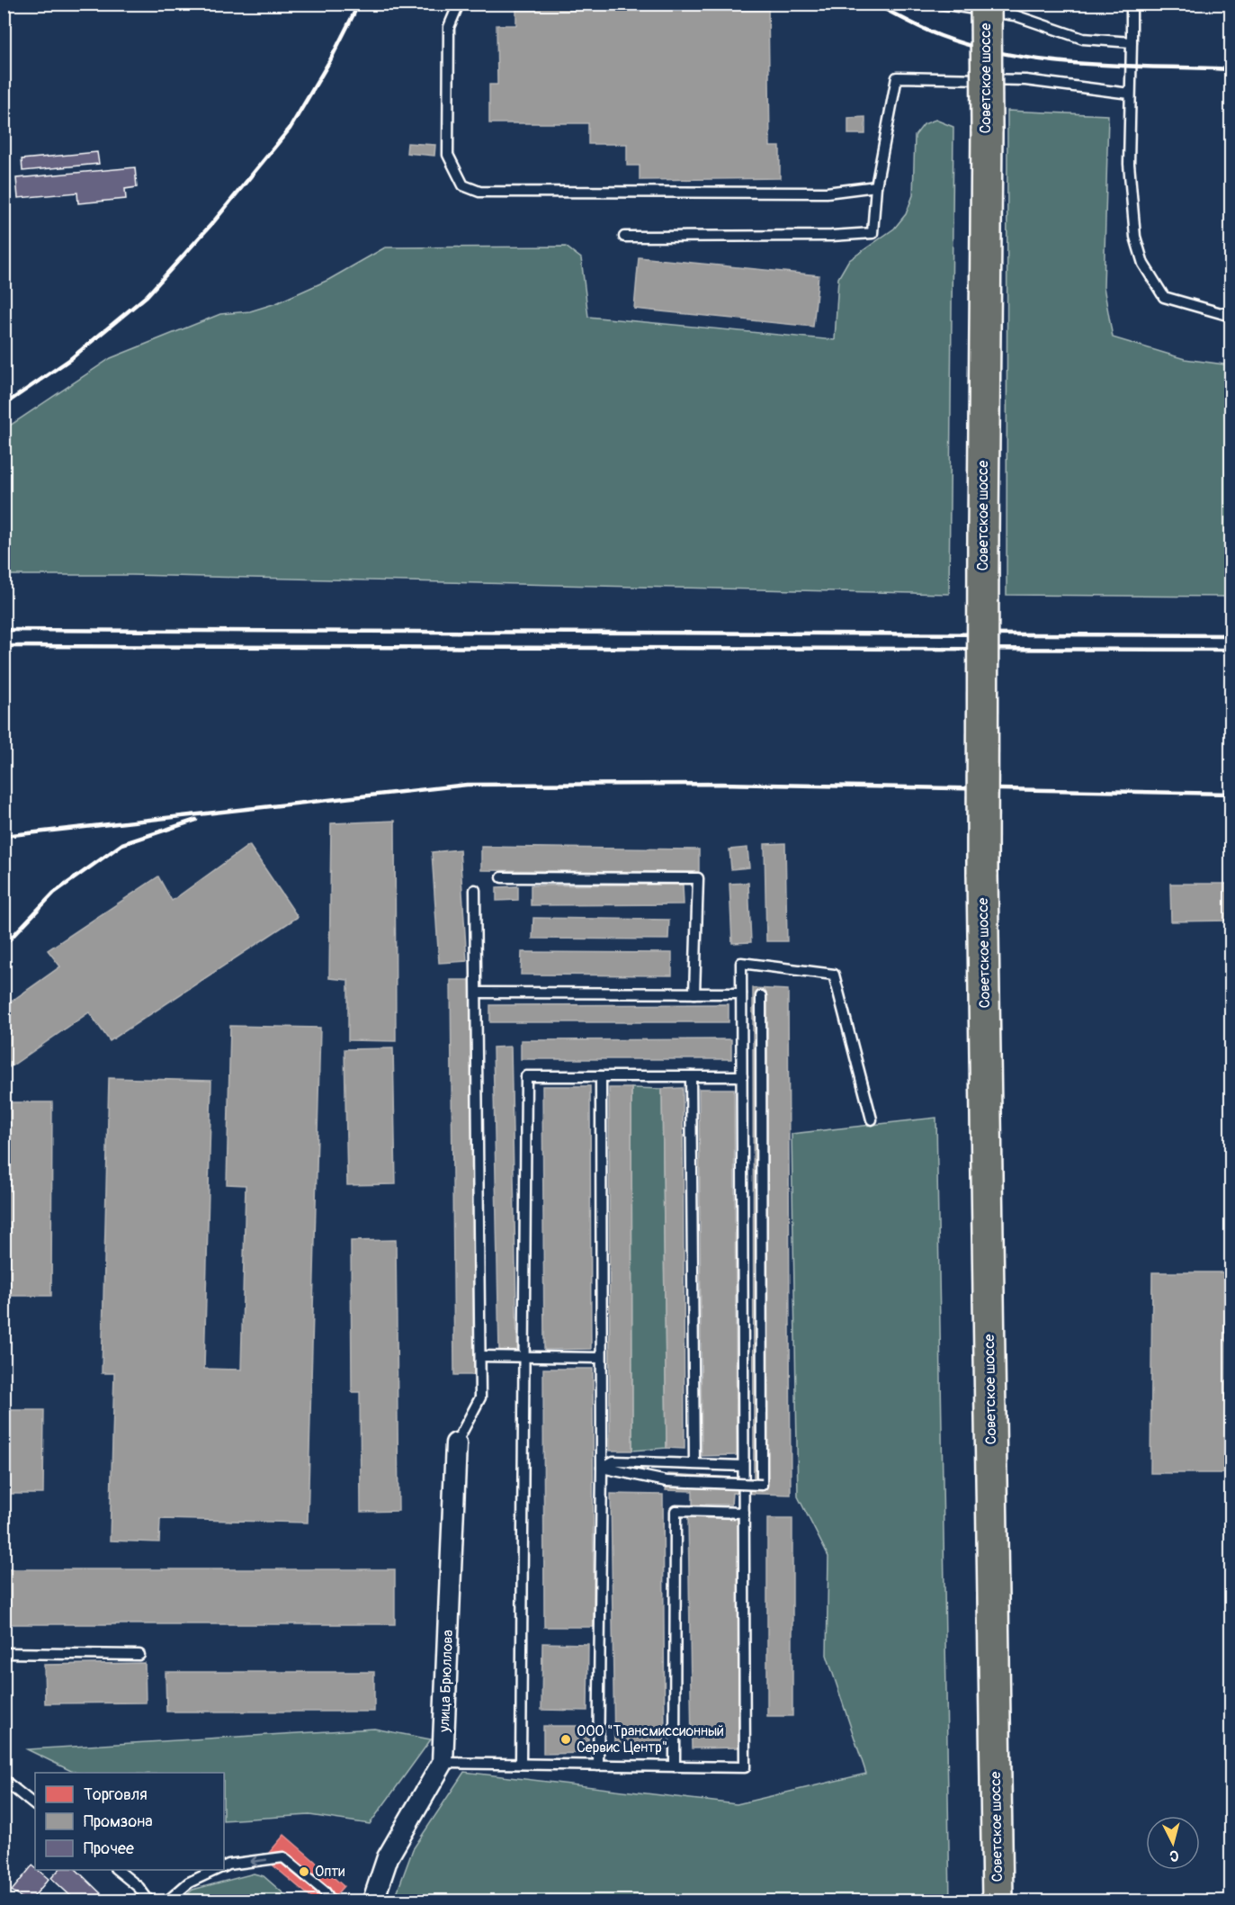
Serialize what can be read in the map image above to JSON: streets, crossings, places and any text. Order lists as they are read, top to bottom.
{
  "streets": {
    "main road": ["Советское шоссе"],
    "street": ["улица Брюллова"]
  },
  "places": ["ООО \"Трансмиссионный Сервис Центр\"", "Опти"],
  "legend": ["Торговля", "Промзона", "Прочее"],
  "north": "bottom"
}
